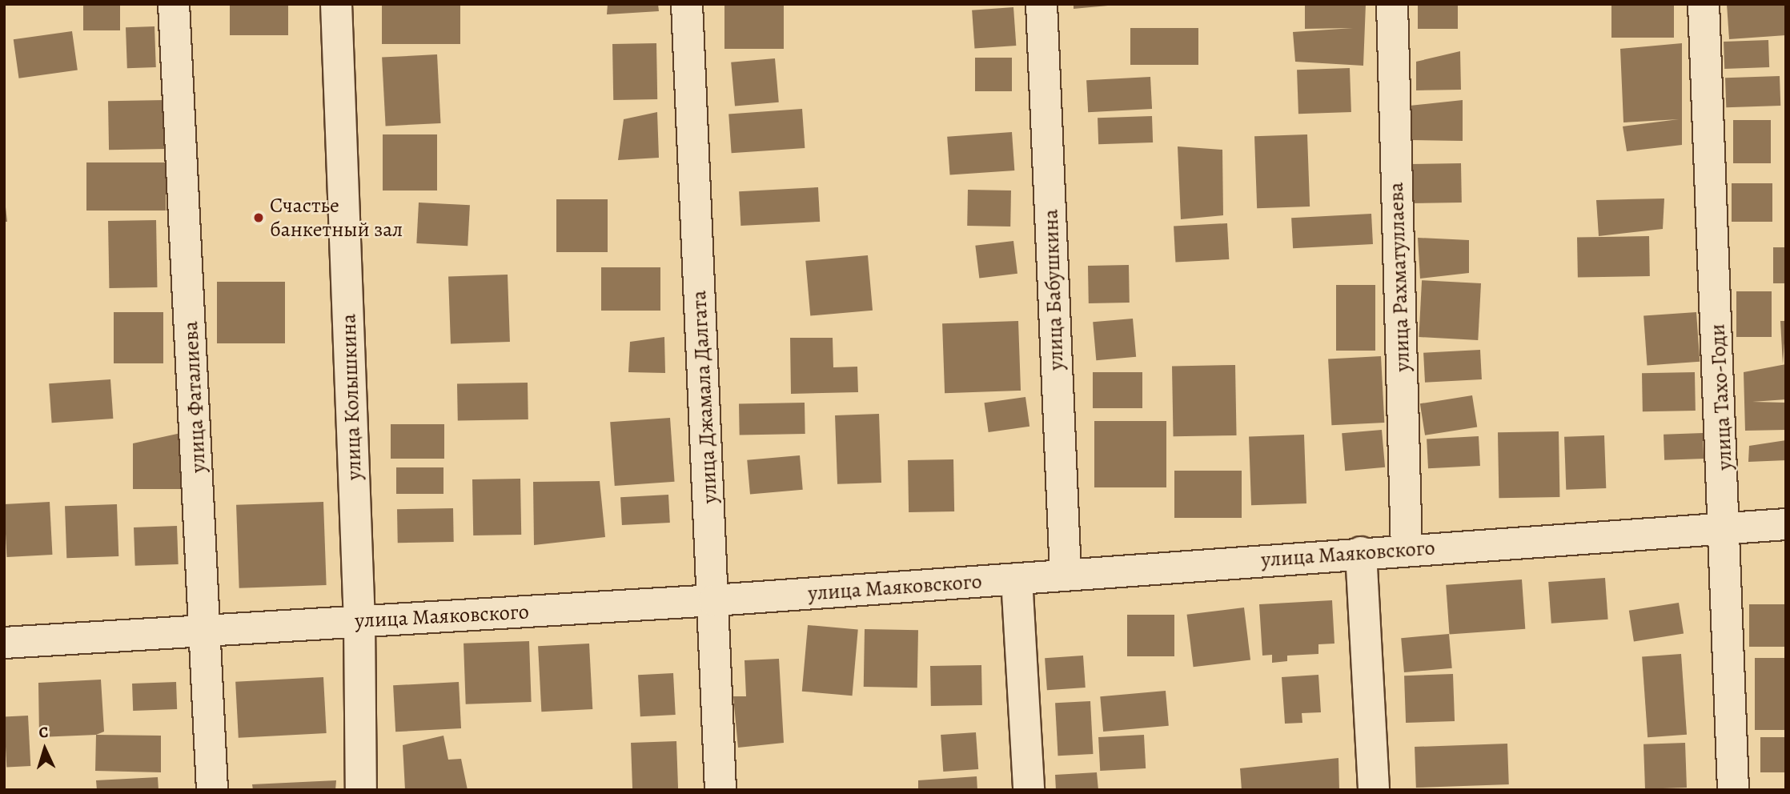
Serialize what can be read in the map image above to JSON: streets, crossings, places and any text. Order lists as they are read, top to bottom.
{
  "streets": {
    "street": [
      "улица Рахматуллаева",
      "улица Бабушкина",
      "улица Фаталиева",
      "улица Колышкина",
      "улица Джамала Далгата",
      "улица Тахо-Годи",
      "улица Маяковского"
    ]
  },
  "crossings": [
    ["улица Рахматуллаева", "улица Маяковского"],
    ["улица Бабушкина", "улица Маяковского"],
    ["улица Фаталиева", "улица Маяковского"],
    ["улица Колышкина", "улица Маяковского"],
    ["улица Джамала Далгата", "улица Маяковского"],
    ["улица Тахо-Годи", "улица Маяковского"]
  ],
  "places": ["Счастье банкетный зал"],
  "north": "top"
}
